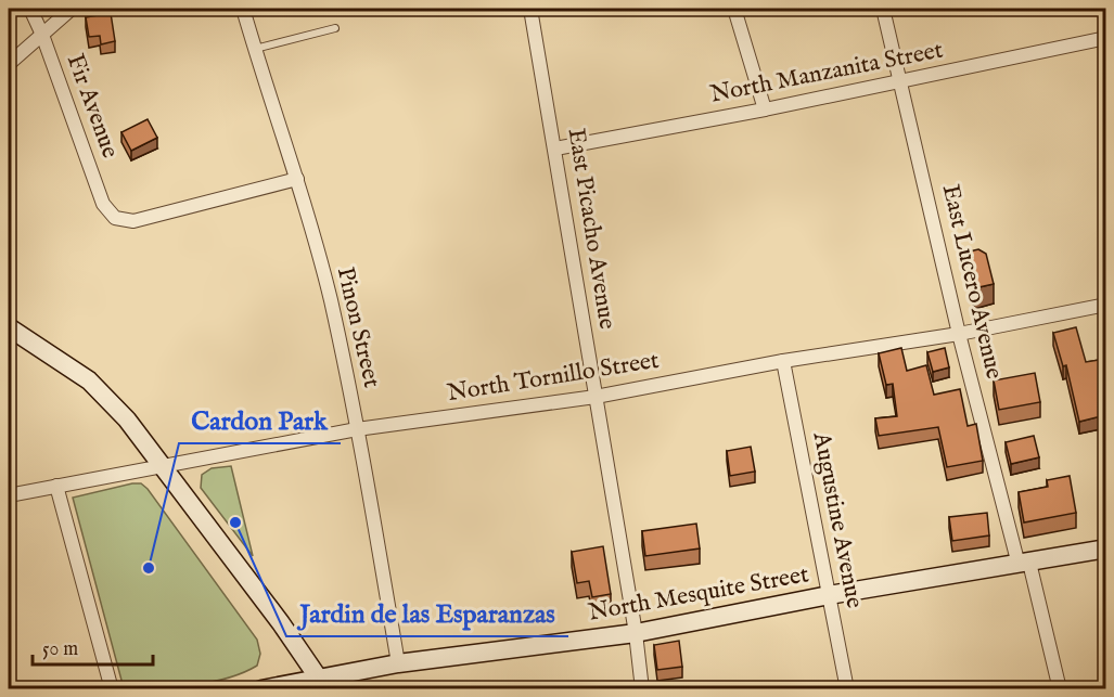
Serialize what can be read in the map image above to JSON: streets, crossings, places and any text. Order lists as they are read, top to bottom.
{
  "streets": {
    "street": [
      "North Manzanita Street",
      "Fir Avenue",
      "East Picacho Avenue",
      "East Lucero Avenue",
      "Pinon Street",
      "North Tornillo Street",
      "Augustine Avenue",
      "North Mesquite Street"
    ]
  },
  "crossings": [
    ["North Manzanita Street", "East Picacho Avenue"],
    ["North Manzanita Street", "East Lucero Avenue"],
    ["Fir Avenue", "Pinon Street"],
    ["East Picacho Avenue", "North Tornillo Street"],
    ["East Picacho Avenue", "North Mesquite Street"],
    ["East Lucero Avenue", "North Tornillo Street"],
    ["East Lucero Avenue", "North Mesquite Street"],
    ["Pinon Street", "North Tornillo Street"],
    ["Pinon Street", "North Mesquite Street"],
    ["North Tornillo Street", "Augustine Avenue"],
    ["Augustine Avenue", "North Mesquite Street"]
  ],
  "places": ["Jardin de las Esparanzas", "Cardon Park"],
  "scale_bar": "50 m"
}
